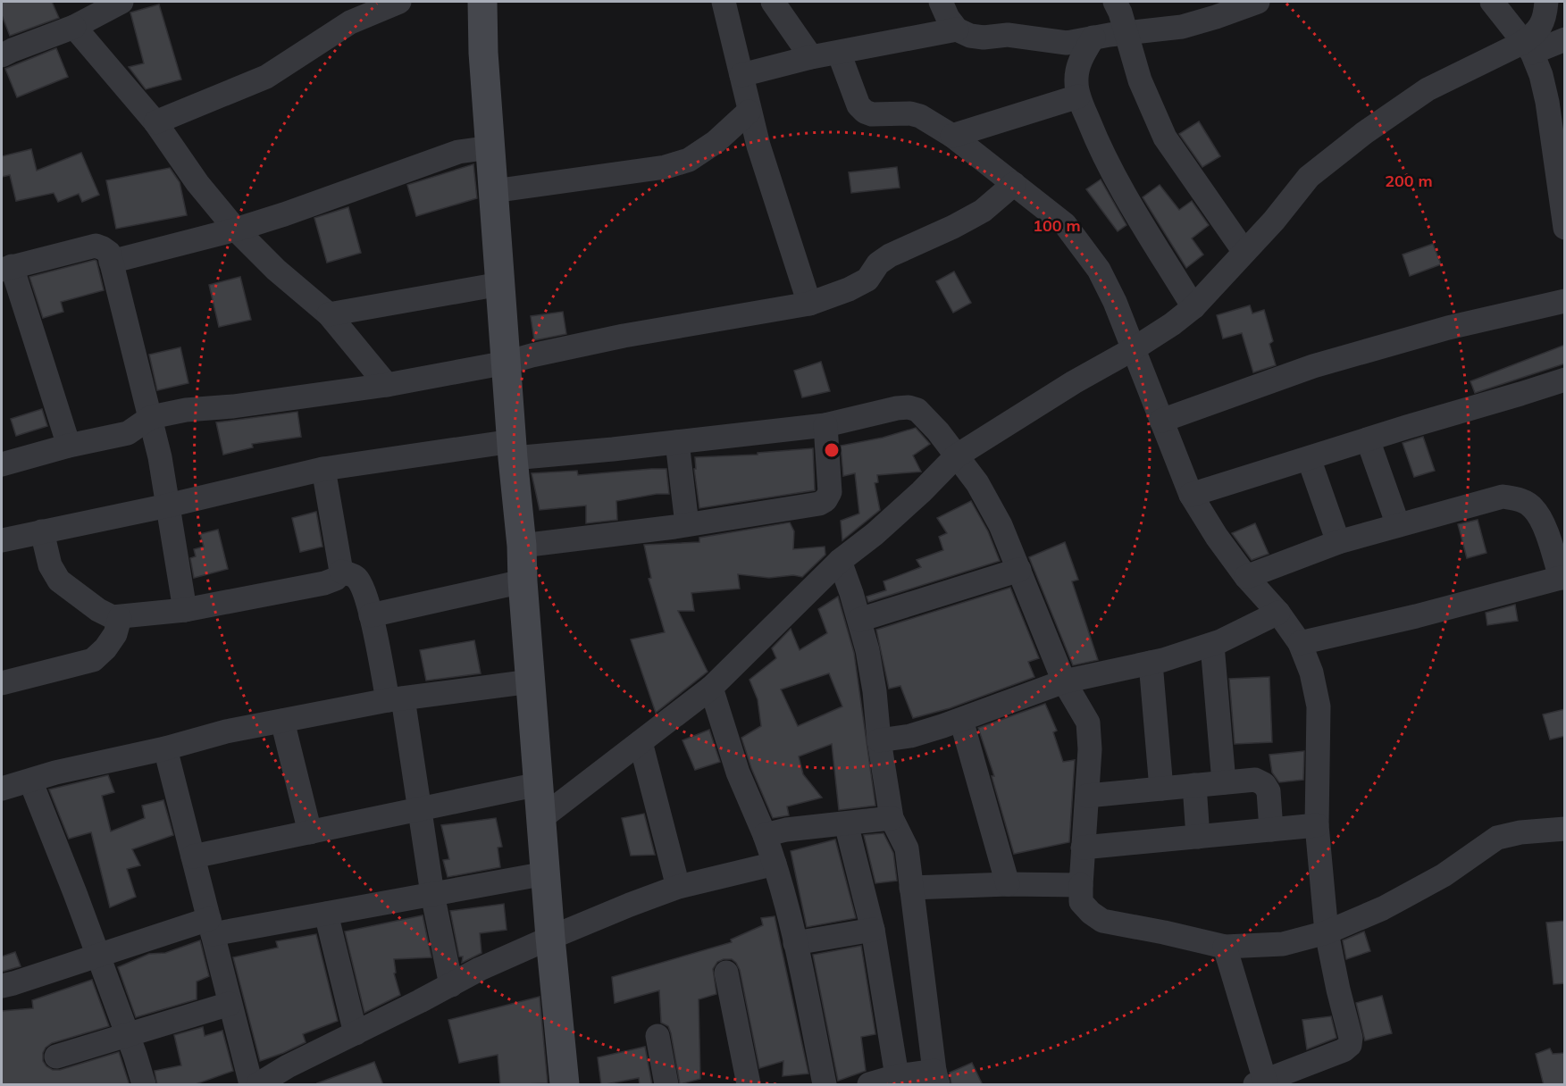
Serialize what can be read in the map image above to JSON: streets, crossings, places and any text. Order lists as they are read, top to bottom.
{
  "rings": ["200 m", "100 m"]
}
